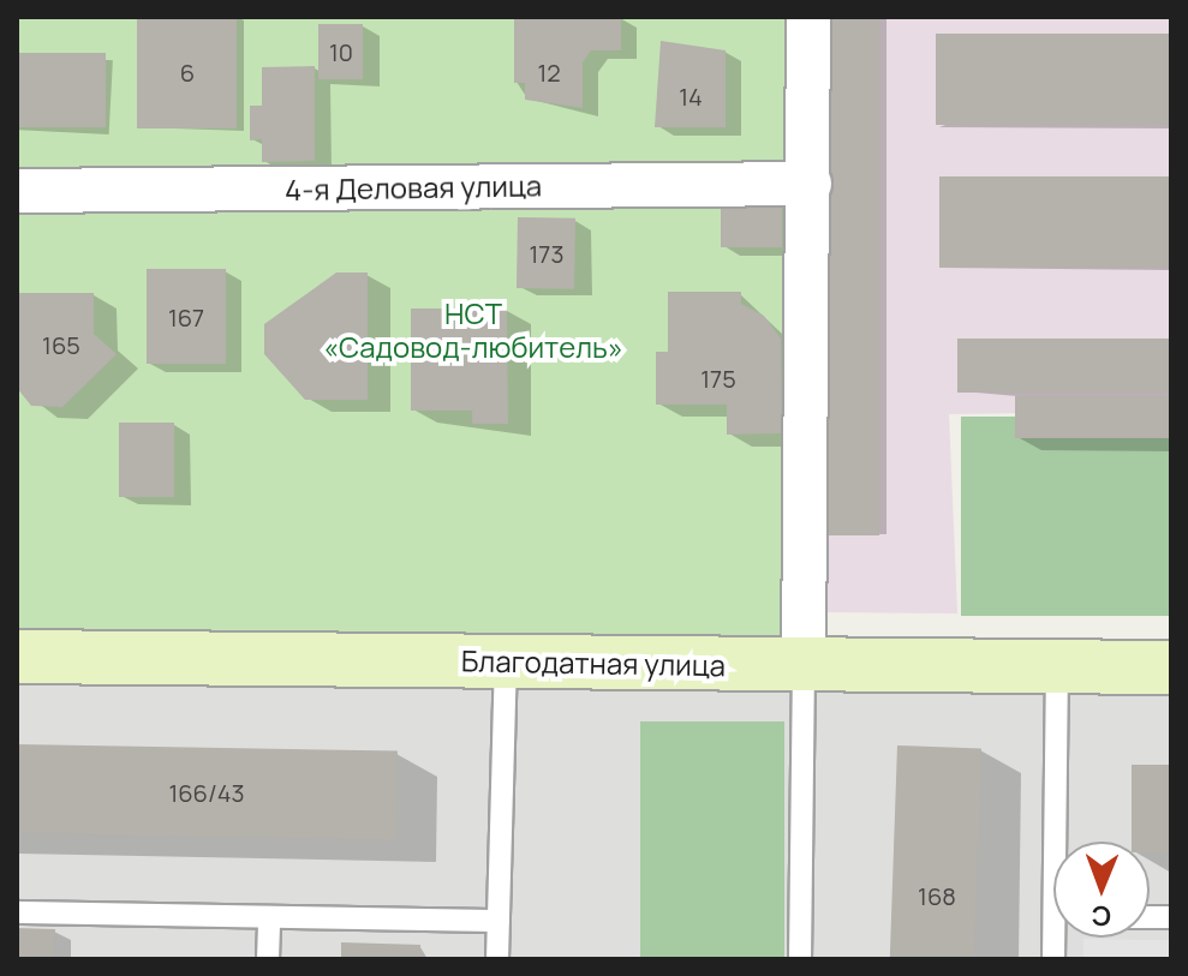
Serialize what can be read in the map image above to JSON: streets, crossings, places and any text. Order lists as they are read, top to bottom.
{
  "streets": {
    "street": ["4-я Деловая улица", "Благодатная улица"]
  },
  "parks": ["НСТ «Садовод-любитель»"],
  "house_numbers": [
    "10",
    "6",
    "12",
    "14",
    "173",
    "167",
    "165",
    "175",
    "166/43",
    "168"
  ],
  "north": "bottom"
}
